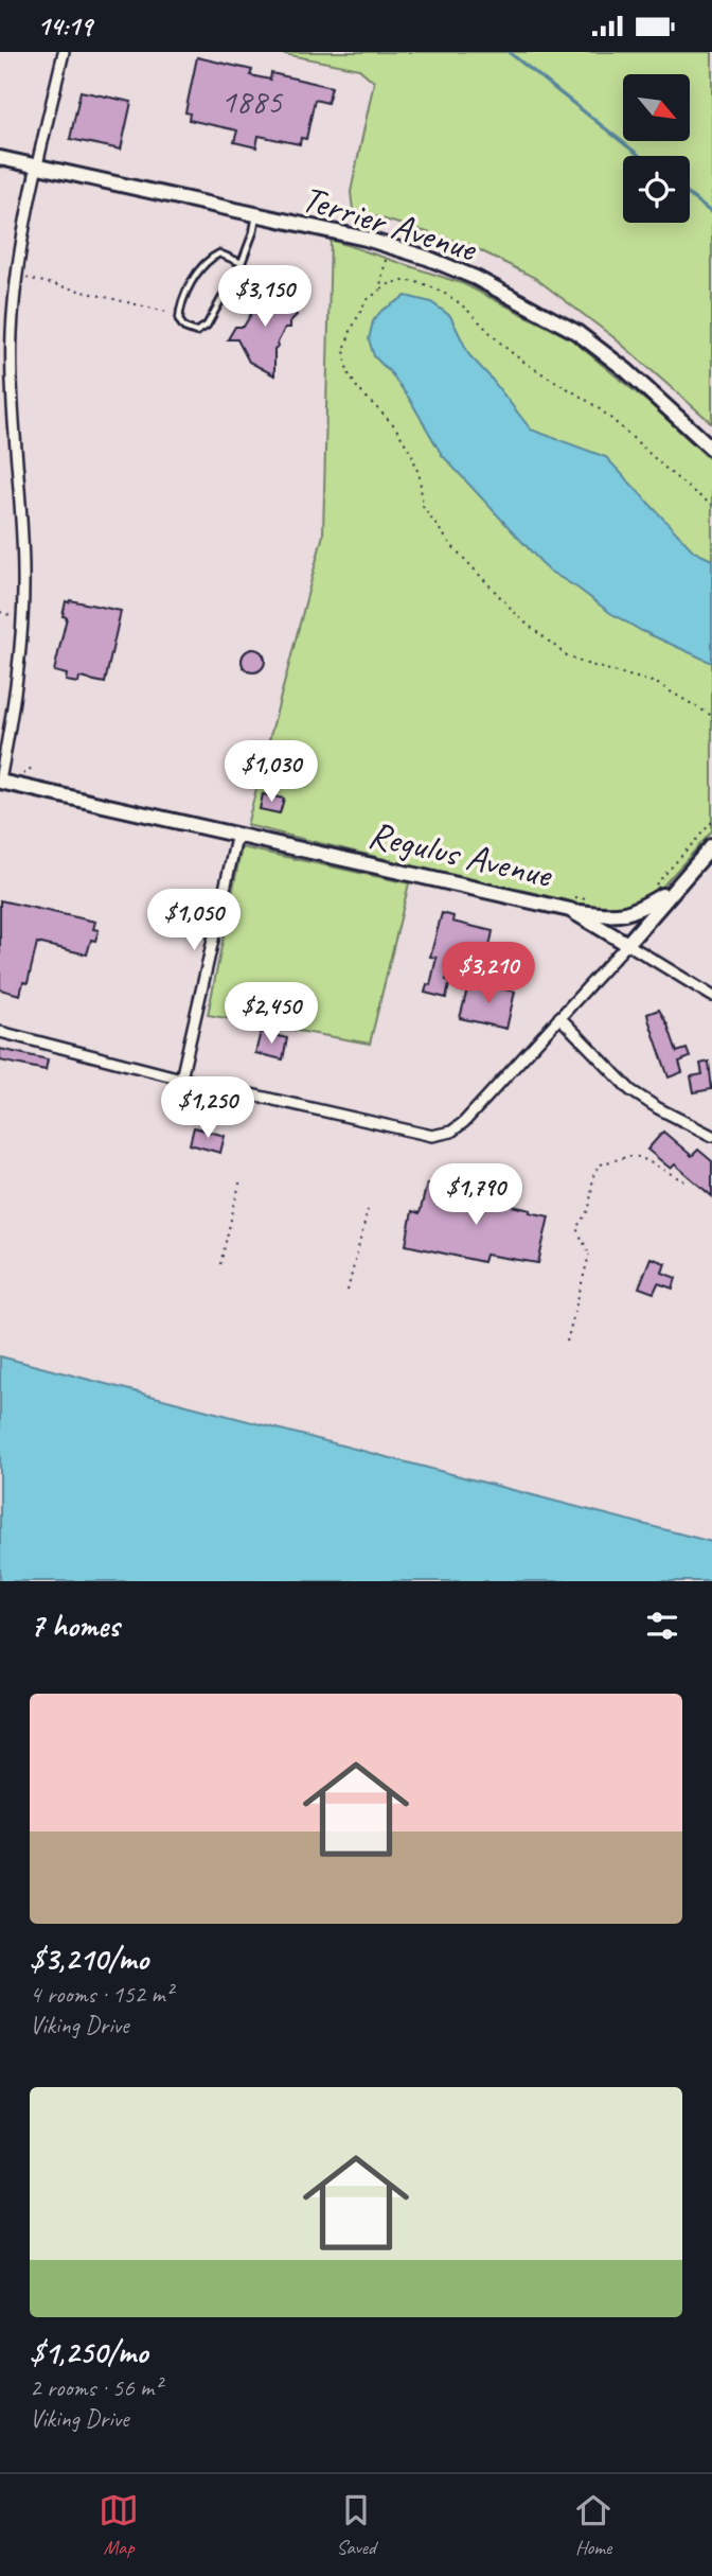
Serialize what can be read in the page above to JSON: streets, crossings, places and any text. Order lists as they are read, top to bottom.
{
  "streets": {
    "street": ["Terrier Avenue", "Regulus Avenue"]
  },
  "house_numbers": ["1885"],
  "north": "bottom right",
  "page": {
    "status": "14:19",
    "price": [
      "$3,150",
      "$1,030",
      "$1,050",
      "$3,210",
      "$2,450",
      "$1,250",
      "$1,790"
    ],
    "heading": "7 homes",
    "list": [
      {
        "name": "$3,210/mo",
        "note": "4 rooms · 152 m² · Viking Drive"
      },
      {
        "name": "$1,250/mo",
        "note": "2 rooms · 56 m² · Viking Drive"
      }
    ],
    "tabs": ["Map", "Saved", "Home"]
  }
}
